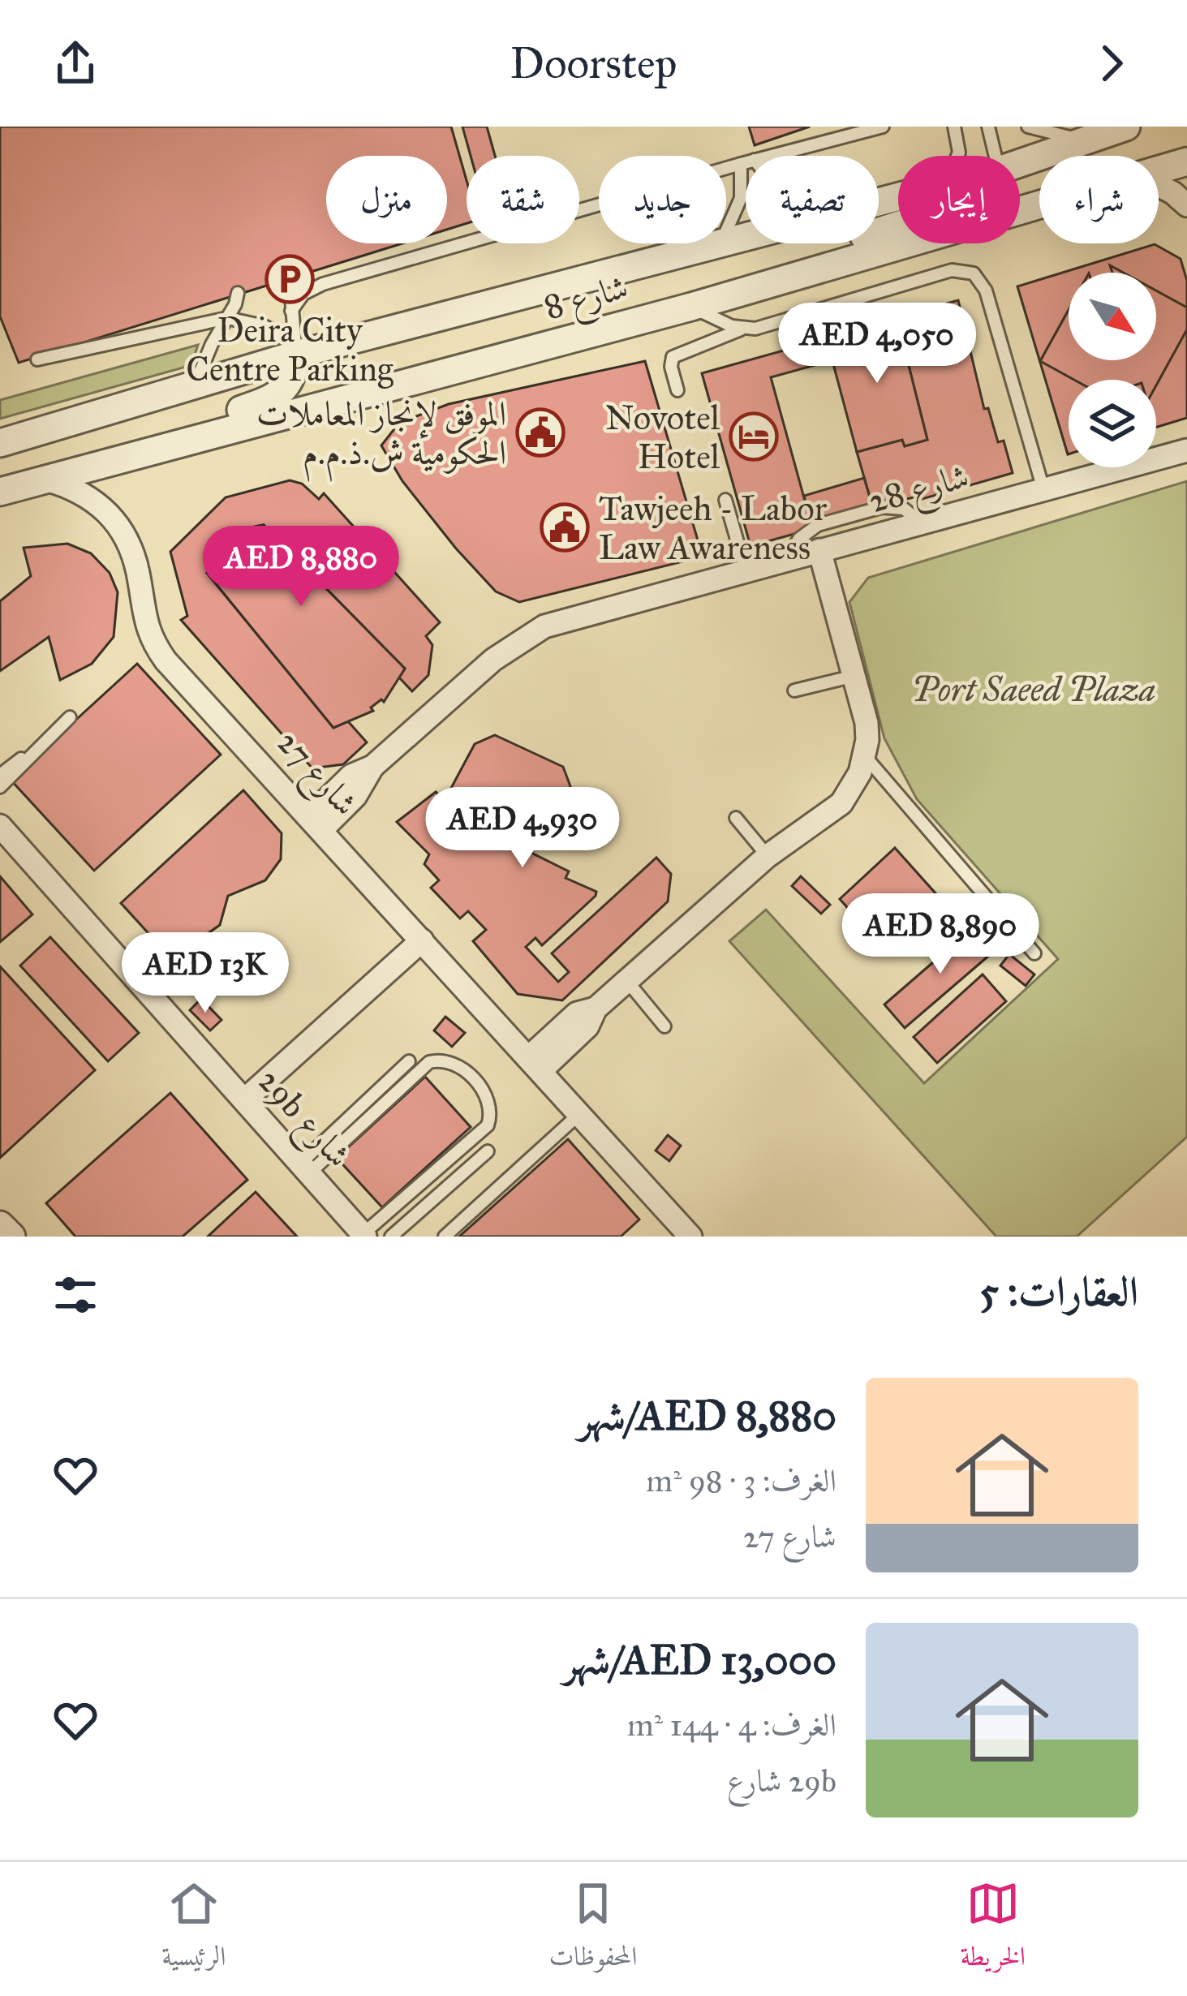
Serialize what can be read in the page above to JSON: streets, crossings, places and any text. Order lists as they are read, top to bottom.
{
  "streets": {
    "street": [
      "شارع 8",
      "شارع 28",
      "شارع 27",
      "29b شارع"
    ]
  },
  "crossings": [
    ["شارع 8", "شارع 27"],
    ["شارع 28", "شارع 27"]
  ],
  "parks": ["Port Saeed Plaza"],
  "places": {
    "parking": ["Deira City Centre Parking"],
    "public building": ["الموفق لإنجاز المعاملات الحكومية ش.ذ.م.م", "Tawjeeh - Labor Law Awareness"],
    "hotel": ["Novotel Hotel"]
  },
  "north": "bottom right",
  "page": {
    "header": "Doorstep",
    "chip": [
      "شراء",
      "إيجار",
      "تصفية",
      "جديد",
      "شقة",
      "منزل"
    ],
    "price": [
      "AED 4,050",
      "AED 8,880",
      "AED 4,930",
      "AED 8,890",
      "AED 13K"
    ],
    "heading": "العقارات: 5",
    "list": [
      {
        "name": "AED 8,880/شهر",
        "note": "الغرف: 3 · 98 m² · شارع 27"
      },
      {
        "name": "AED 13,000/شهر",
        "note": "الغرف: 4 · 144 m² · 29b شارع"
      }
    ],
    "tabs": ["الخريطة", "المحفوظات", "الرئيسية"]
  }
}
